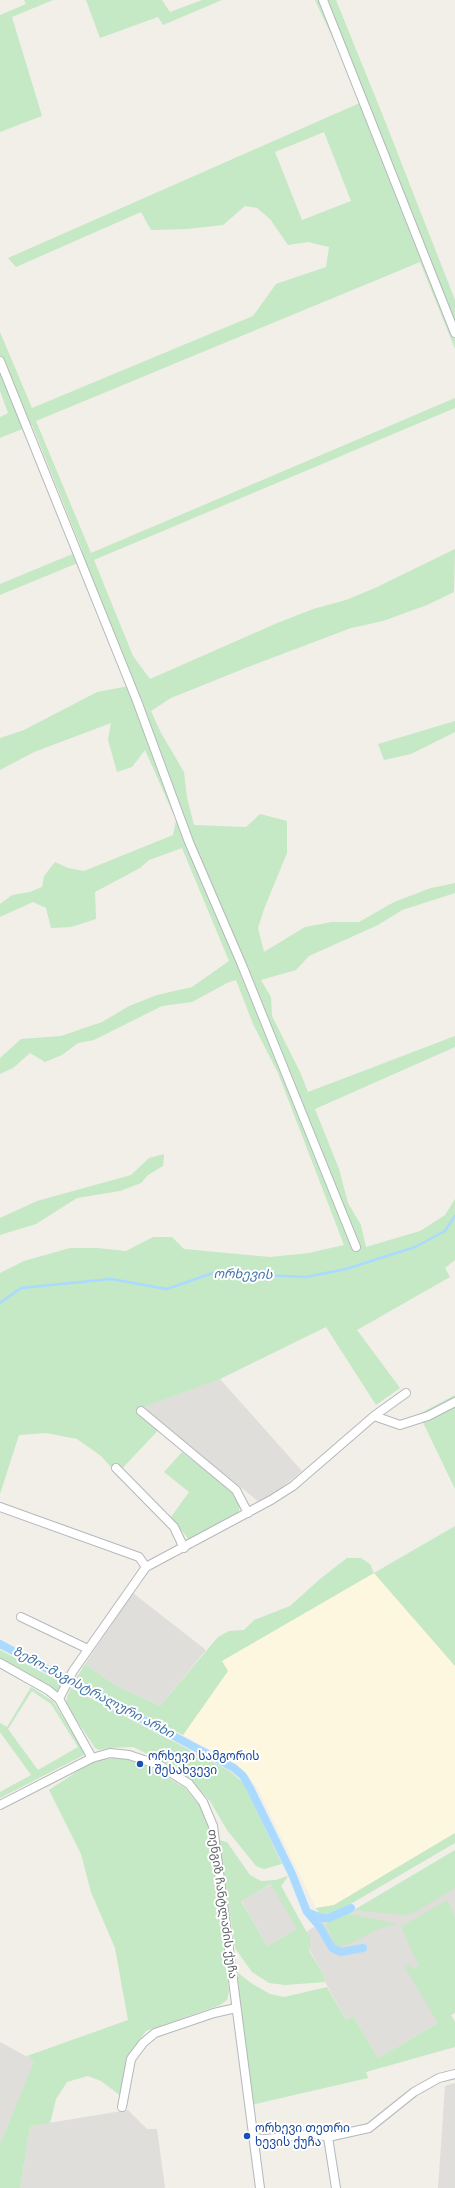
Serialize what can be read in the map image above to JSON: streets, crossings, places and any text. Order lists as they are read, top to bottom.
{
  "streets": {
    "street": ["თენგიზ ჩანტლაძის ქუჩა"]
  },
  "water": ["ორხევის", "ზემო-მაგისტრალური არხი"],
  "places": ["ორხევი სამგორის I შესახვევი", "ორხევი თეთრი ხევის ქუჩა"]
}
